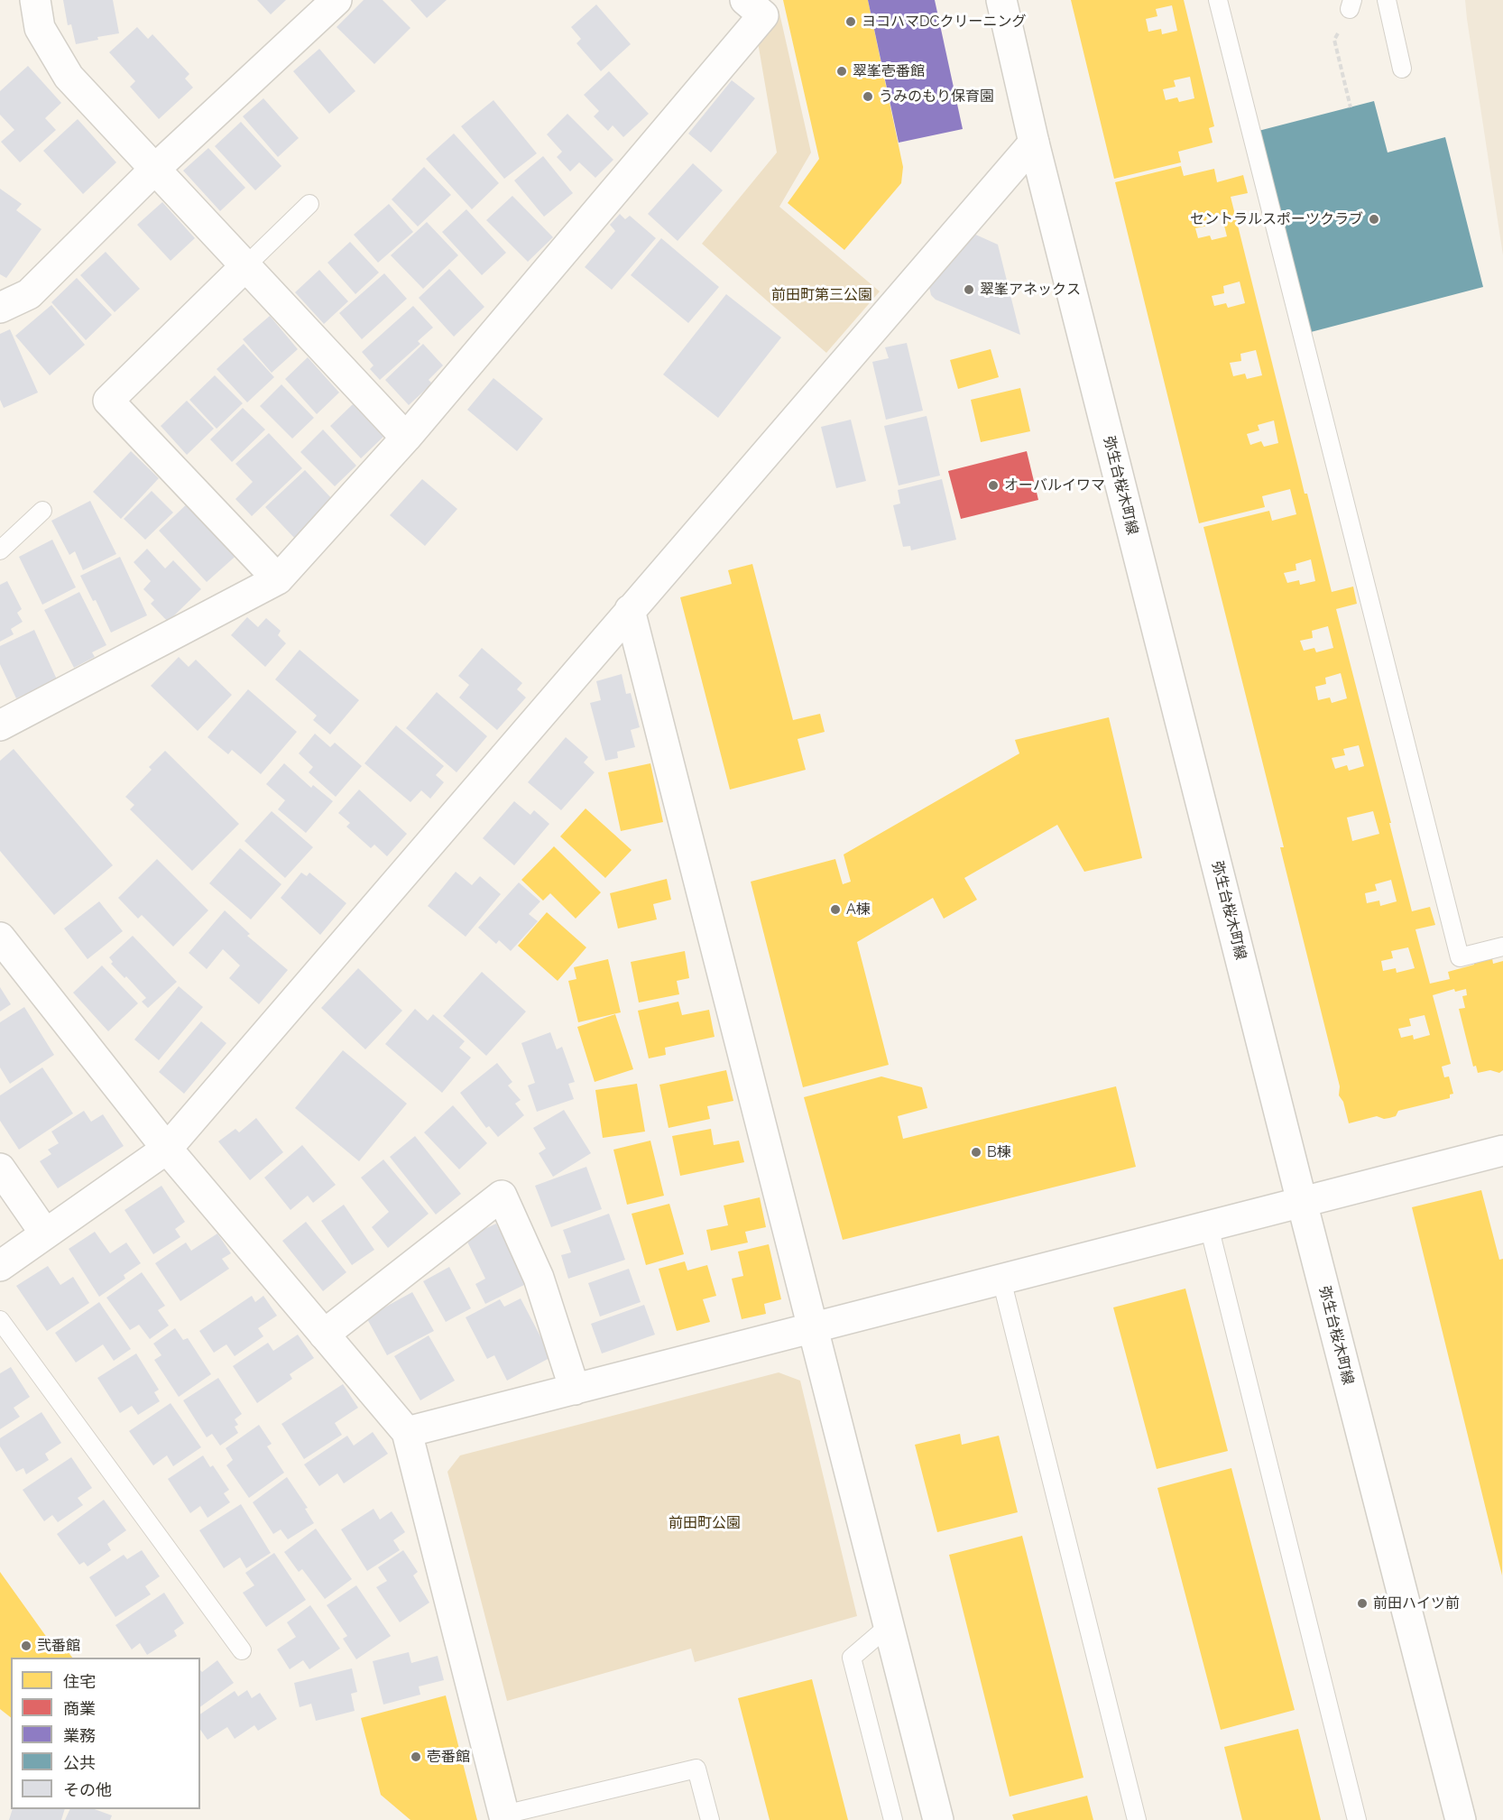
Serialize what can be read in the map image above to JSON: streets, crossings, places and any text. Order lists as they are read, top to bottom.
{
  "streets": {
    "street": ["弥生台桜木町線"]
  },
  "parks": ["前田町第三公園", "前田町公園"],
  "places": [
    "ヨコハマDCクリーニング",
    "翠峯壱番館",
    "うみのもり保育園",
    "セントラルスポーツクラブ",
    "翠峯アネックス",
    "オーバルイワマ",
    "A棟",
    "B棟",
    "前田ハイツ前",
    "弐番館",
    "壱番館"
  ],
  "legend": [
    "住宅",
    "商業",
    "業務",
    "公共",
    "その他"
  ]
}
